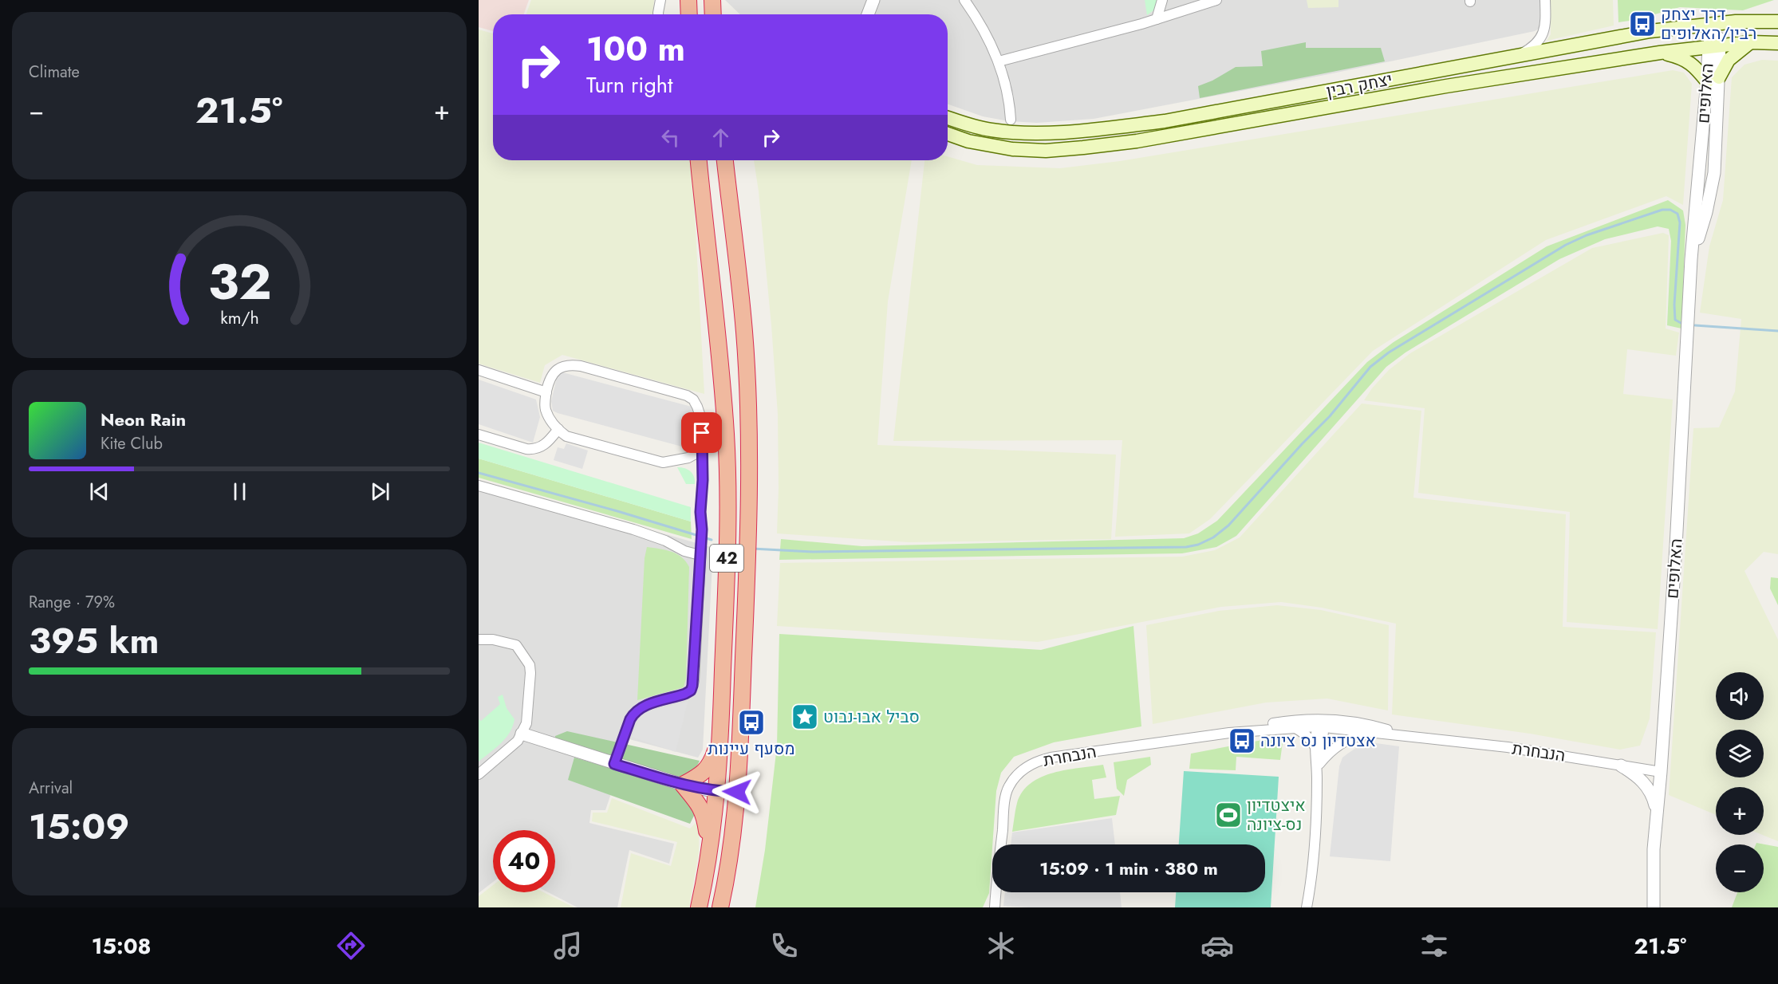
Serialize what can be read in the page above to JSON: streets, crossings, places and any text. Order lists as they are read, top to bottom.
{
  "streets": {
    "highway": ["42"],
    "main road": ["יצחק רבין"],
    "street": ["האלופים", "הנבחרת"]
  },
  "crossings": [
    ["יצחק רבין", "האלופים"],
    ["האלופים", "הנבחרת"]
  ],
  "places": {
    "bus stop": ["דרך יצחק רבין/האלופים", "מסעף עיינות", "אצטדיון נס ציונה"],
    "place": ["סביל אבו-נבוט"],
    "sports": ["איצטדיון נס-ציונה"]
  },
  "page": {
    "tile": [
      "Climate",
      ["Range · 79%", "395 km"],
      ["Arrival", "15:09"]
    ],
    "turn": ["100 m", "Turn right"],
    "heat": ["−", "21.5°", "+"],
    "song": ["Neon Rain", "Kite Club"],
    "map_buttons": ["+", "−"],
    "limit": "40",
    "trip": "15:09 · 1 min · 380 m",
    "tabs": ["15:08", "21.5°"],
    "gauge": ["32", "km/h"]
  }
}
